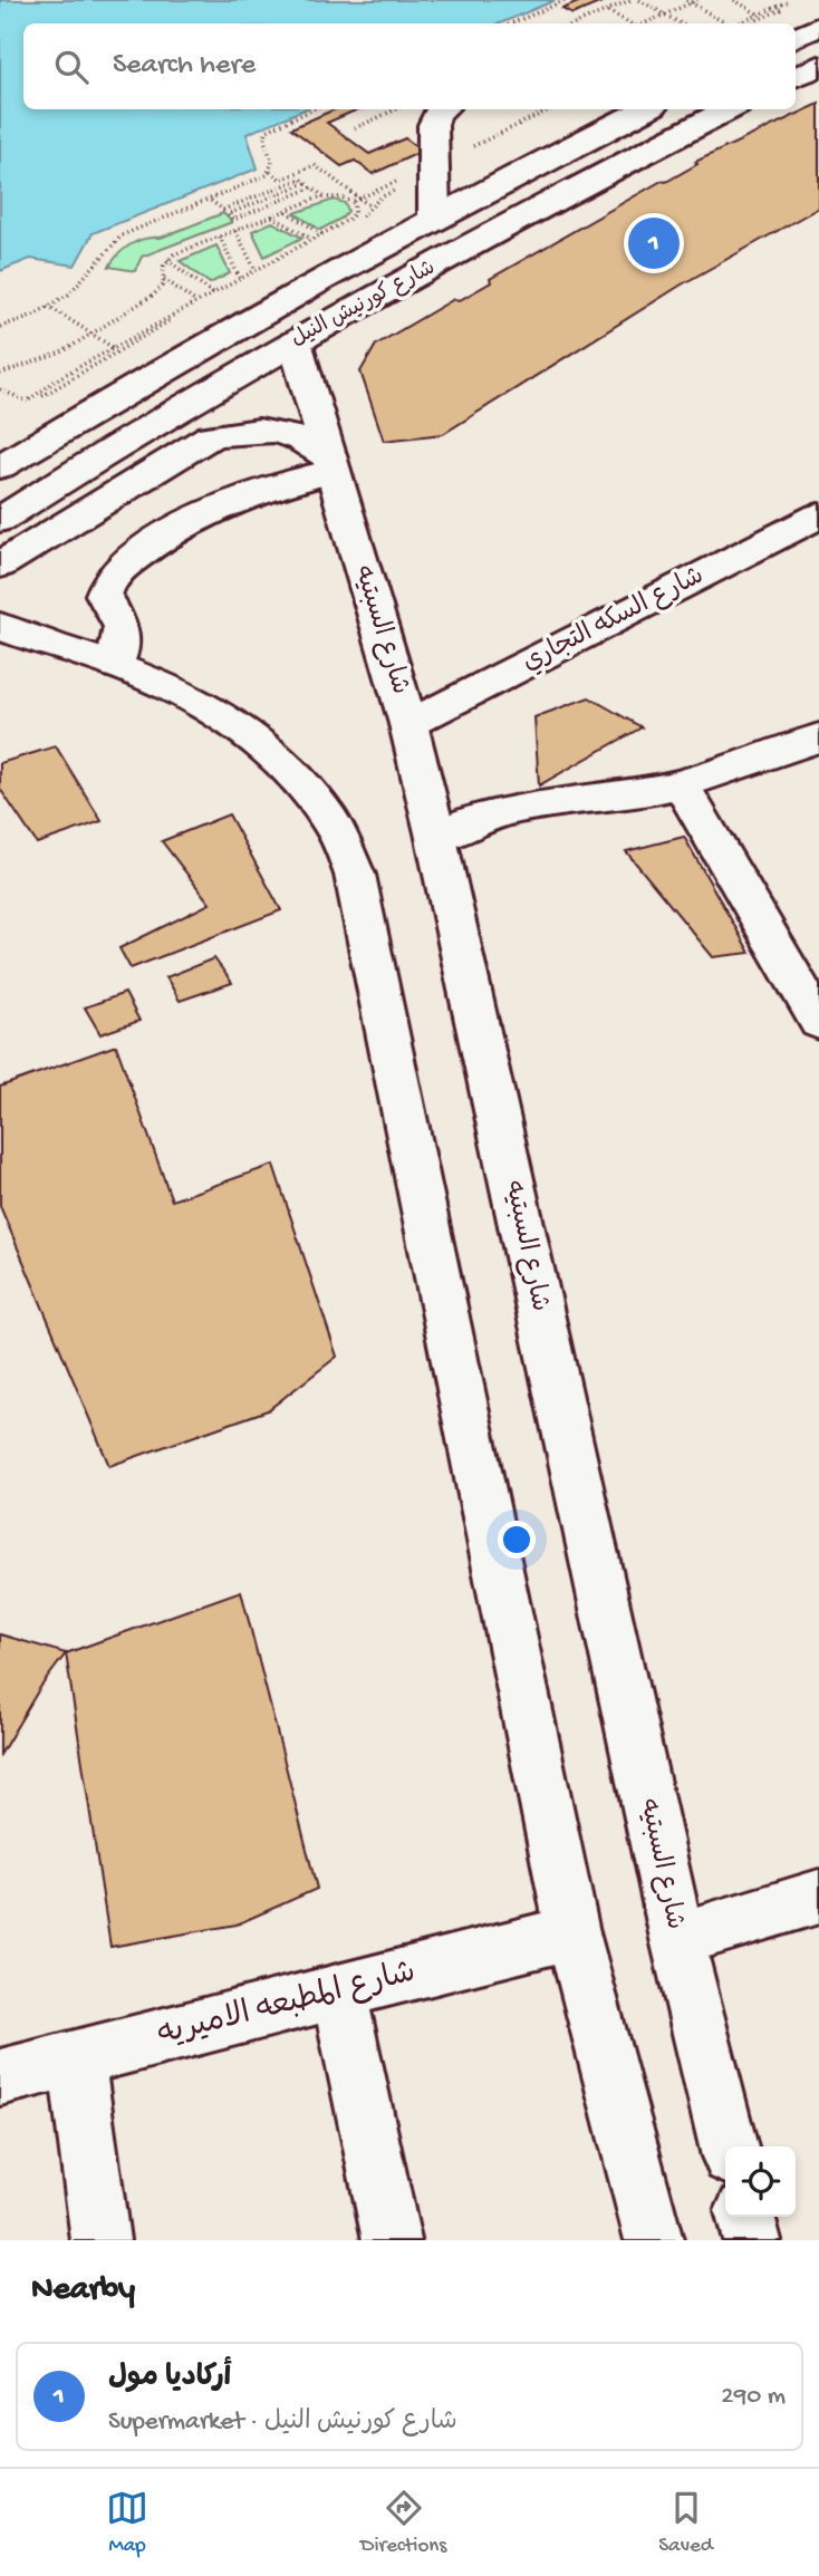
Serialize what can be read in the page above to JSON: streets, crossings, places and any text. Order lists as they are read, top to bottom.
{
  "streets": {
    "main road": [
      "شارع كورنيش النيل",
      "شارع السكه التجاري",
      "شارع السبتيه",
      "شارع المطبعه الاميريه"
    ]
  },
  "crossings": [
    ["شارع كورنيش النيل", "شارع السبتيه"],
    ["شارع السكه التجاري", "شارع السبتيه"]
  ],
  "page": {
    "search": "Search here",
    "pins": "1",
    "heading": "Nearby",
    "list": [
      {
        "mark": "1",
        "name": "أركاديا مول",
        "note": "Supermarket · شارع كورنيش النيل",
        "value": "290 m"
      }
    ],
    "nav": ["Map", "Directions", "Saved"]
  }
}
